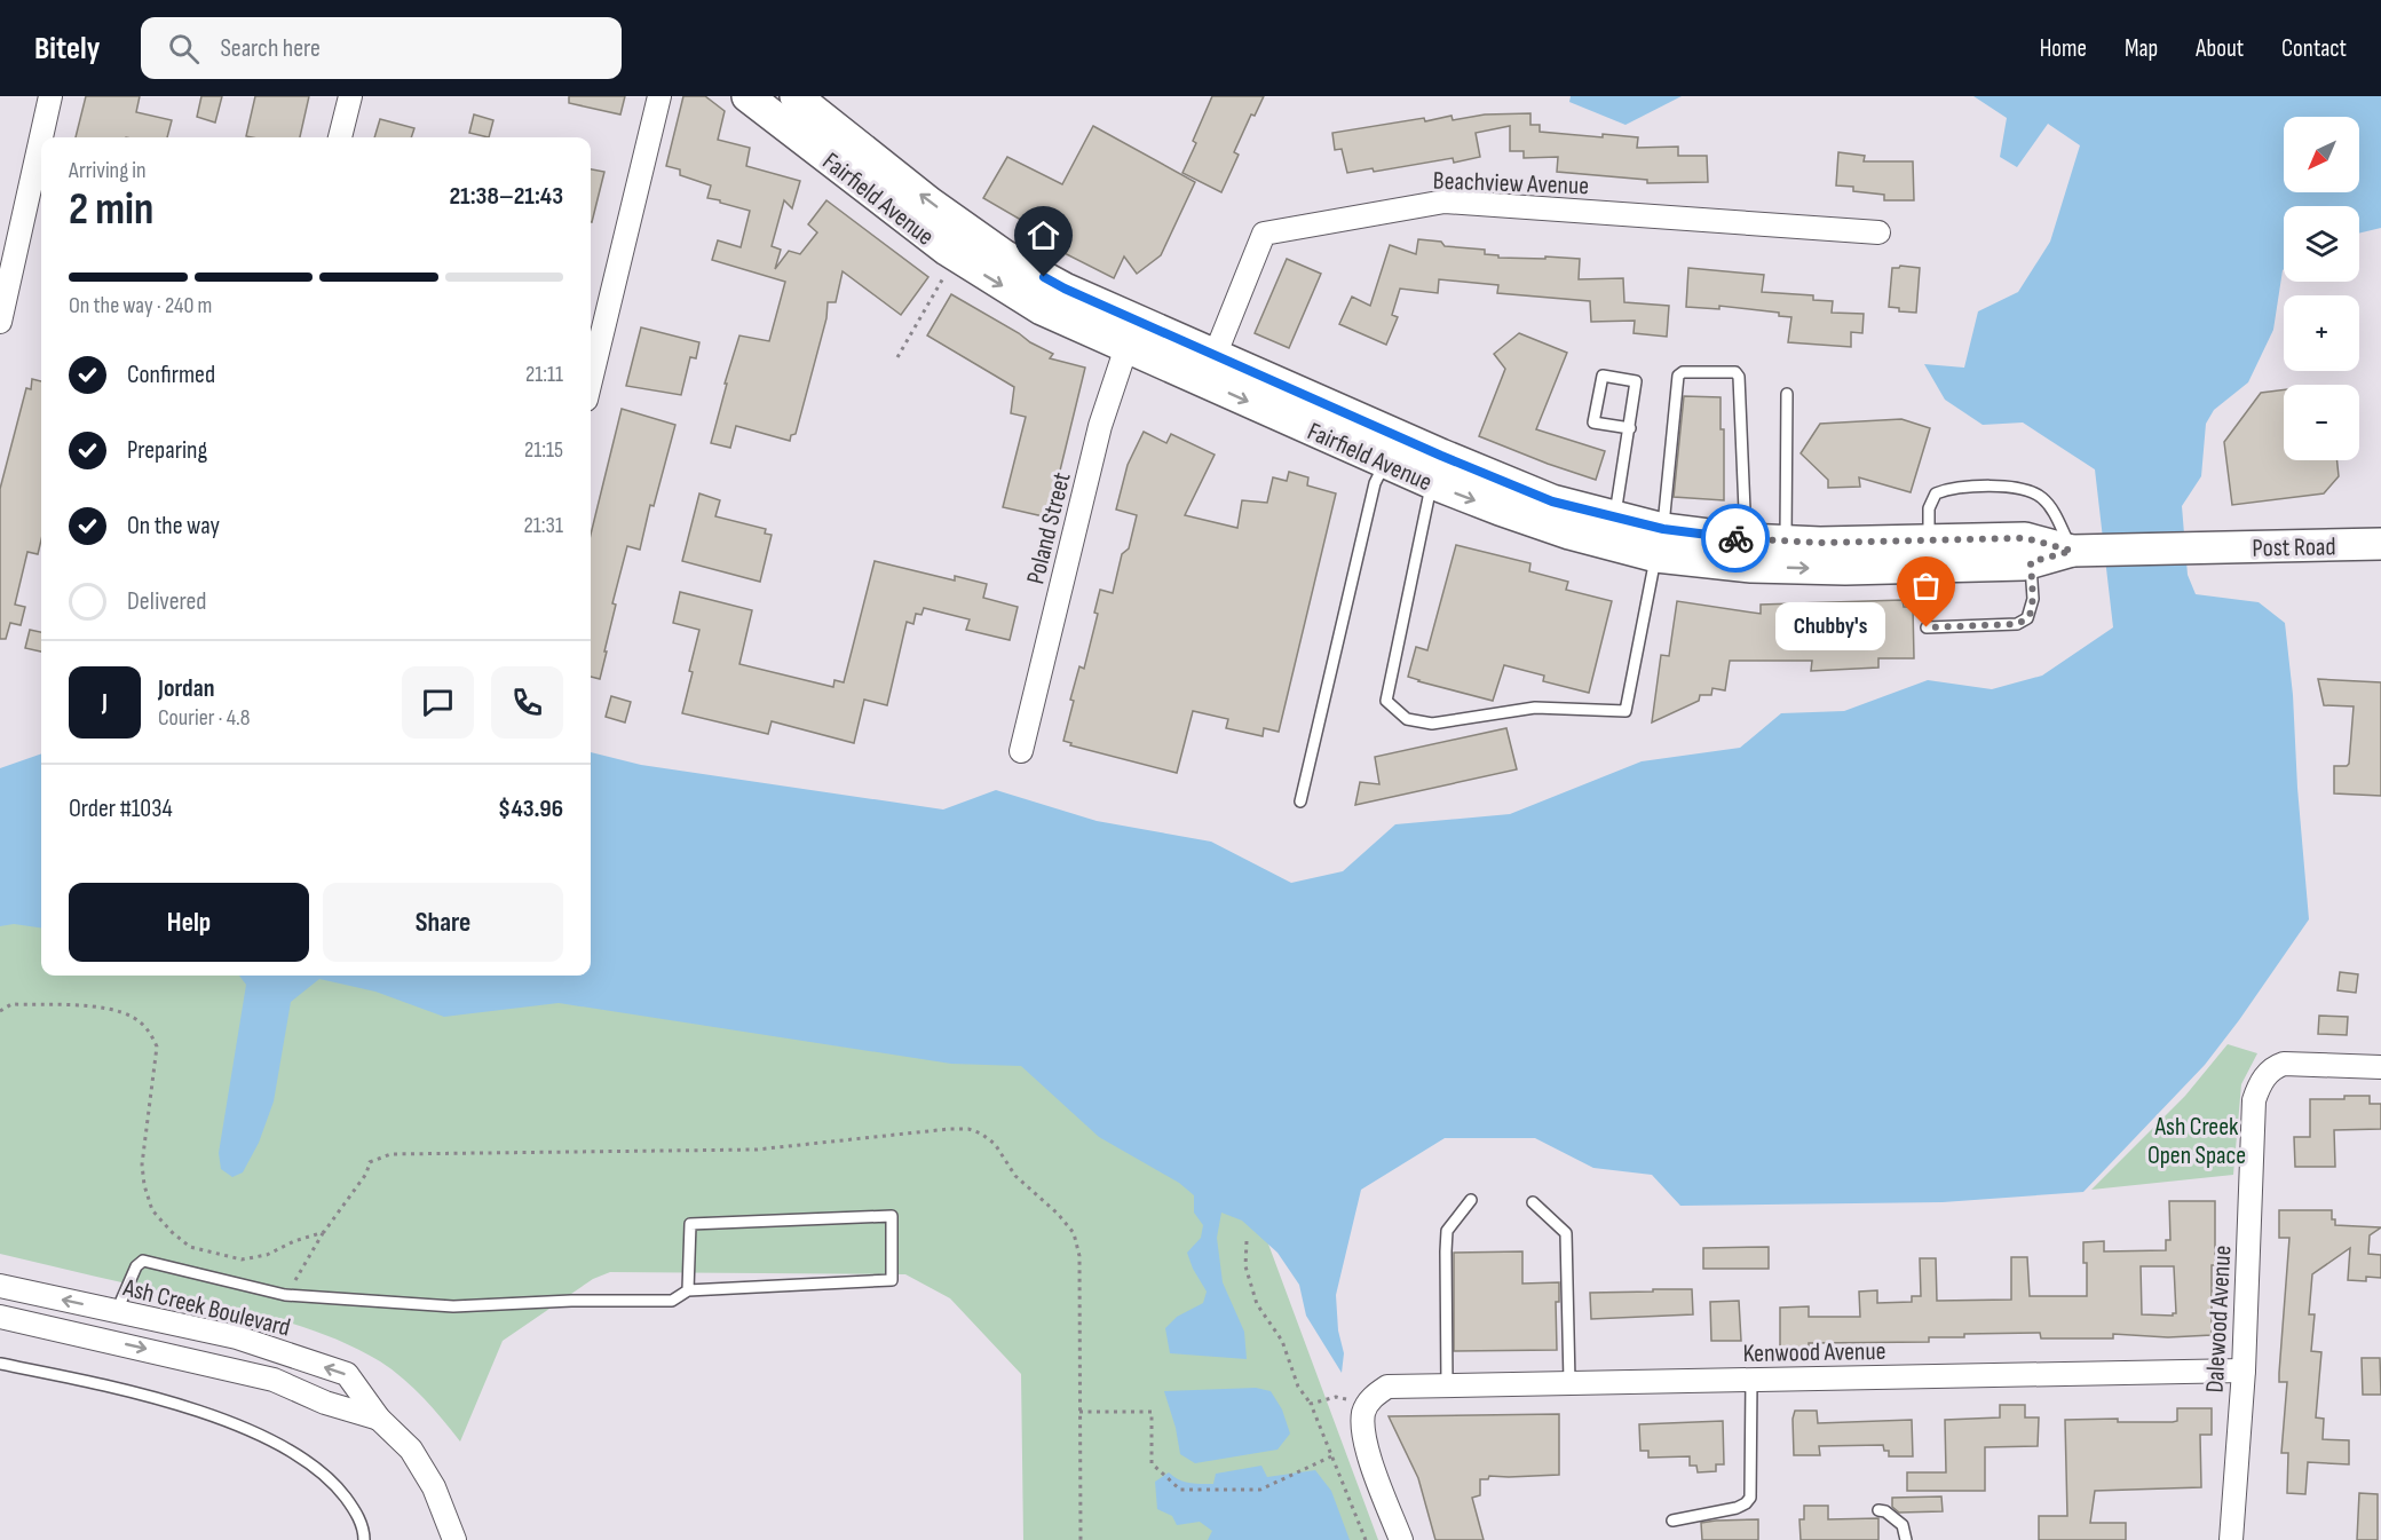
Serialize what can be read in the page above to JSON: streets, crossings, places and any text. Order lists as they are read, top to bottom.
{
  "streets": {
    "main road": ["Fairfield Avenue", "Post Road"],
    "street": [
      "Beachview Avenue",
      "Poland Street",
      "Ash Creek Boulevard",
      "Dalewood Avenue",
      "Kenwood Avenue"
    ]
  },
  "crossings": [
    ["Beachview Avenue", "Fairfield Avenue"],
    ["Fairfield Avenue", "Poland Street"],
    ["Fairfield Avenue", "Post Road"],
    ["Dalewood Avenue", "Kenwood Avenue"]
  ],
  "parks": ["Ash Creek Open Space"],
  "places": ["Chubby's"],
  "north": "bottom left",
  "page": {
    "header": "Bitely",
    "search": "Search here",
    "nav": [
      "Home",
      "Map",
      "About",
      "Contact"
    ],
    "map_buttons": ["+", "−"],
    "heading": ["2 min", "Arriving in", "21:38–21:43"],
    "panel": [
      "Jordan",
      "Courier · 4.8",
      "Order #1034",
      "$43.96"
    ],
    "bar": "On the way · 240 m",
    "list": [
      ["Confirmed", "21:11"],
      ["Preparing", "21:15"],
      ["On the way", "21:31"],
      "Delivered"
    ],
    "bubble": "Chubby's",
    "round": "J",
    "buttons": ["Help", "Share"]
  }
}
